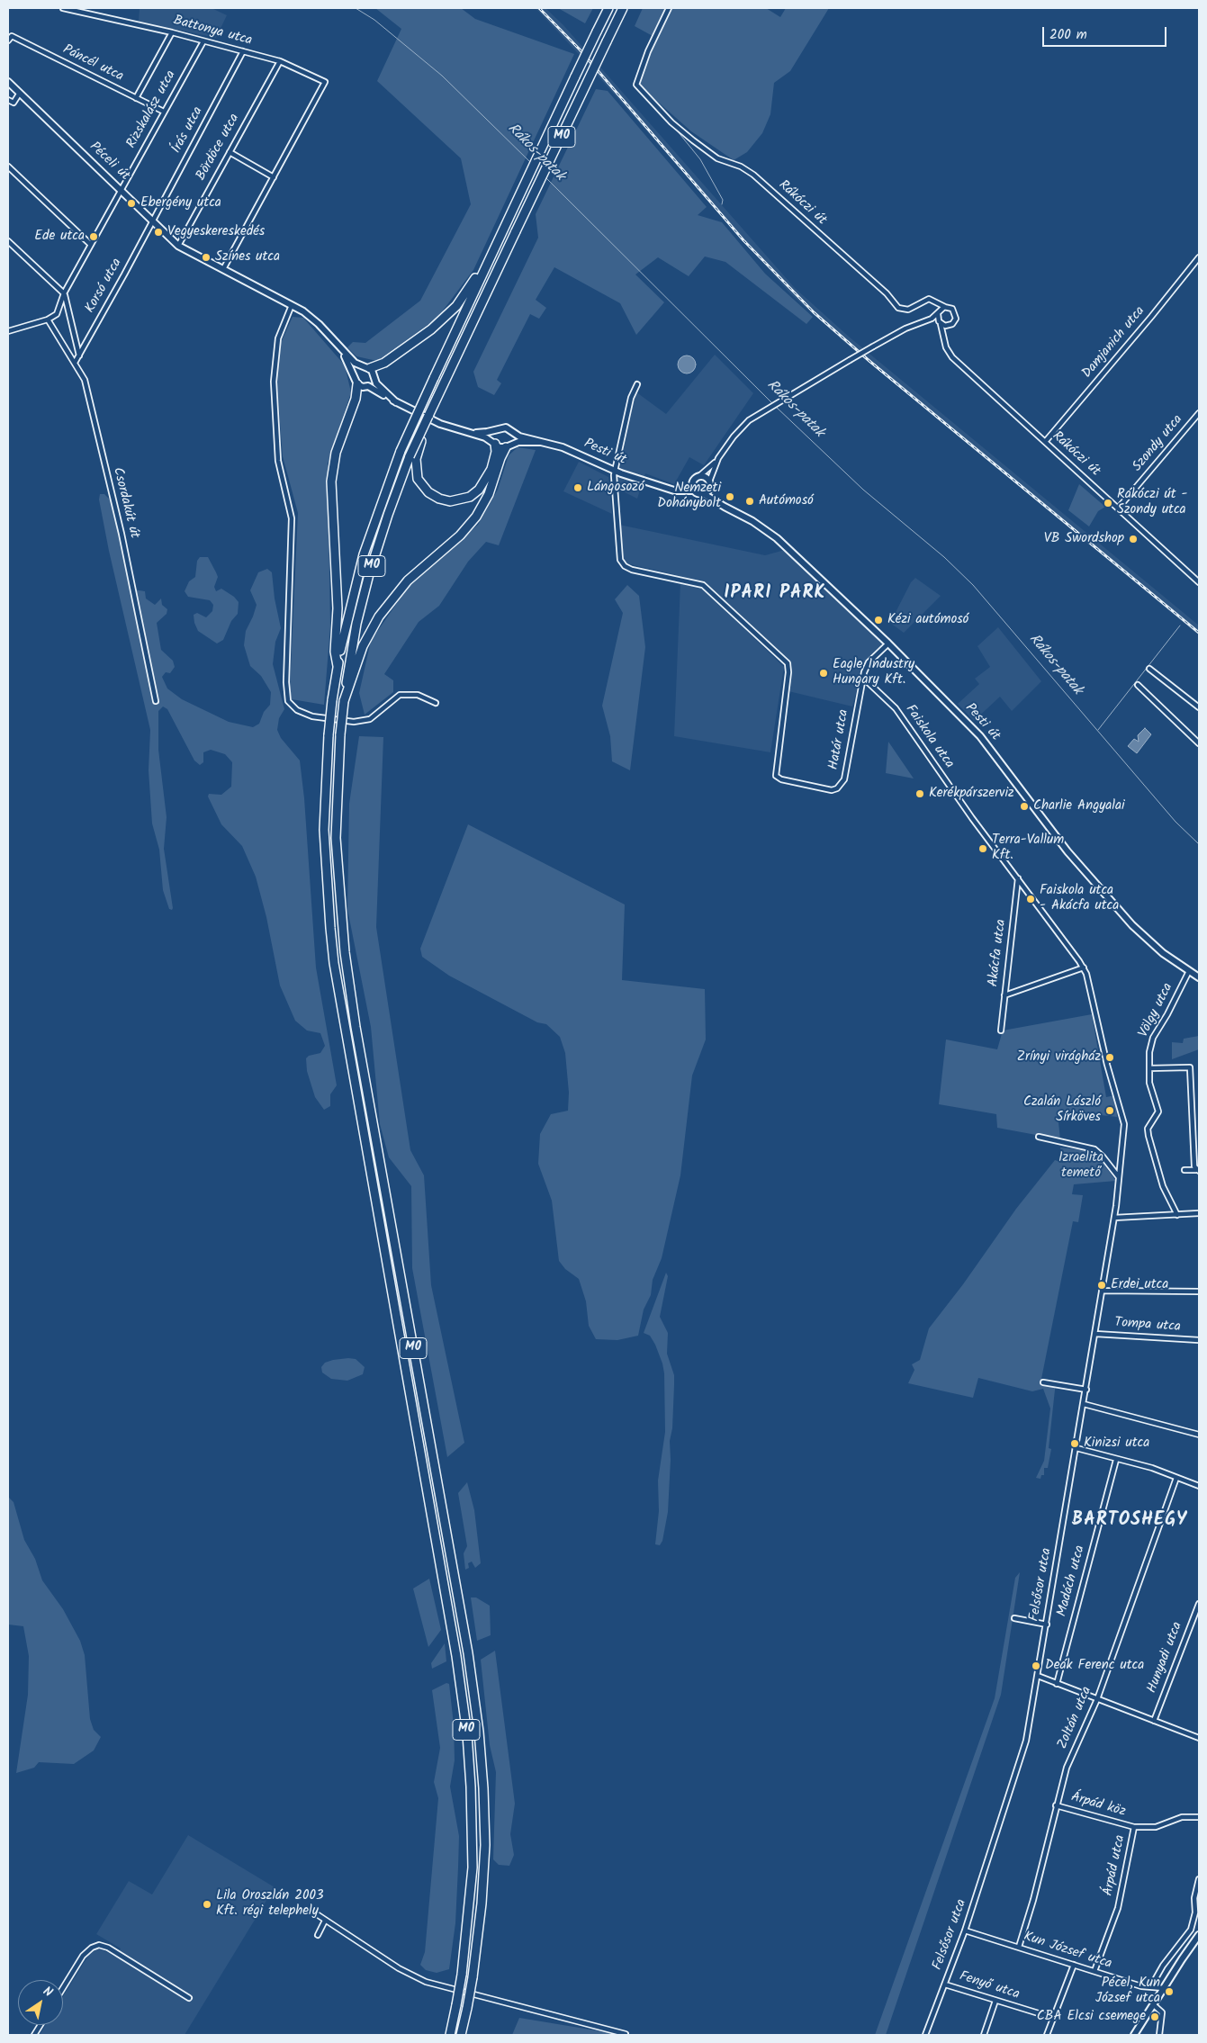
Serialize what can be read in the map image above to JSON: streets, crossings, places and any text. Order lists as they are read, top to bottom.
{
  "streets": {
    "highway": ["M0"],
    "main road": ["Péceli út", "Pesti út"],
    "street": [
      "Battonya utca",
      "Páncél utca",
      "Rizskalász utca",
      "Írás utca",
      "Bördöce utca",
      "Rákóczi út",
      "Korsó utca",
      "Damjanich utca",
      "Szondy utca",
      "Csordakút út",
      "Faiskola utca",
      "Határ utca",
      "Akácfa utca",
      "Völgy utca",
      "Tompa utca",
      "Madách utca",
      "Felsősor utca",
      "Hunyadi utca",
      "Zoltán utca",
      "Árpád köz",
      "Árpád utca",
      "Kun József utca",
      "Fenyő utca"
    ]
  },
  "crossings": [
    ["Battonya utca", "Rizskalász utca"],
    ["Battonya utca", "Írás utca"],
    ["Battonya utca", "Bördöce utca"],
    ["Páncél utca", "Rizskalász utca"],
    ["Rizskalász utca", "Péceli út"],
    ["Írás utca", "Péceli út"],
    ["Írás utca", "Korsó utca"],
    ["Bördöce utca", "Péceli út"],
    ["Péceli út", "Korsó utca"],
    ["Rákóczi út", "Damjanich utca"],
    ["Rákóczi út", "Szondy utca"],
    ["Korsó utca", "Csordakút út"],
    ["Pesti út", "Határ utca"],
    ["Pesti út", "Völgy utca"],
    ["Faiskola utca", "Határ utca"],
    ["Faiskola utca", "Akácfa utca"],
    ["Faiskola utca", "Felsősor utca"],
    ["Tompa utca", "Felsősor utca"],
    ["Felsősor utca", "Kun József utca"],
    ["Felsősor utca", "Fenyő utca"],
    ["Zoltán utca", "Árpád köz"],
    ["Zoltán utca", "Kun József utca"],
    ["Árpád köz", "Árpád utca"],
    ["Árpád utca", "Kun József utca"]
  ],
  "districts": ["IPARI PARK", "BARTOSHEGY"],
  "water": ["Rákos-patak"],
  "parks": ["Izraelita temető"],
  "places": [
    "Ebergény utca",
    "Vegyeskereskedés",
    "Ede utca",
    "Színes utca",
    "Lángosozó",
    "Nemzeti Dohánybolt",
    "Autómosó",
    "Rákóczi út - Szondy utca",
    "VB Swordshop",
    "Kézi autómosó",
    "Eagle Industry Hungary Kft.",
    "Kerékpárszerviz",
    "Charlie Angyalai",
    "Terra-Vallum Kft.",
    "Faiskola utca - Akácfa utca",
    "Zrínyi virágház",
    "Czalán László Sírköves",
    "Erdei utca",
    "Kinizsi utca",
    "Deák Ferenc utca",
    "Lila Oroszlán 2003 Kft. régi telephely",
    "Pécel, Kun József utca",
    "CBA Elcsi csemege"
  ],
  "scale_bar": "200 m",
  "north": "top right"
}
